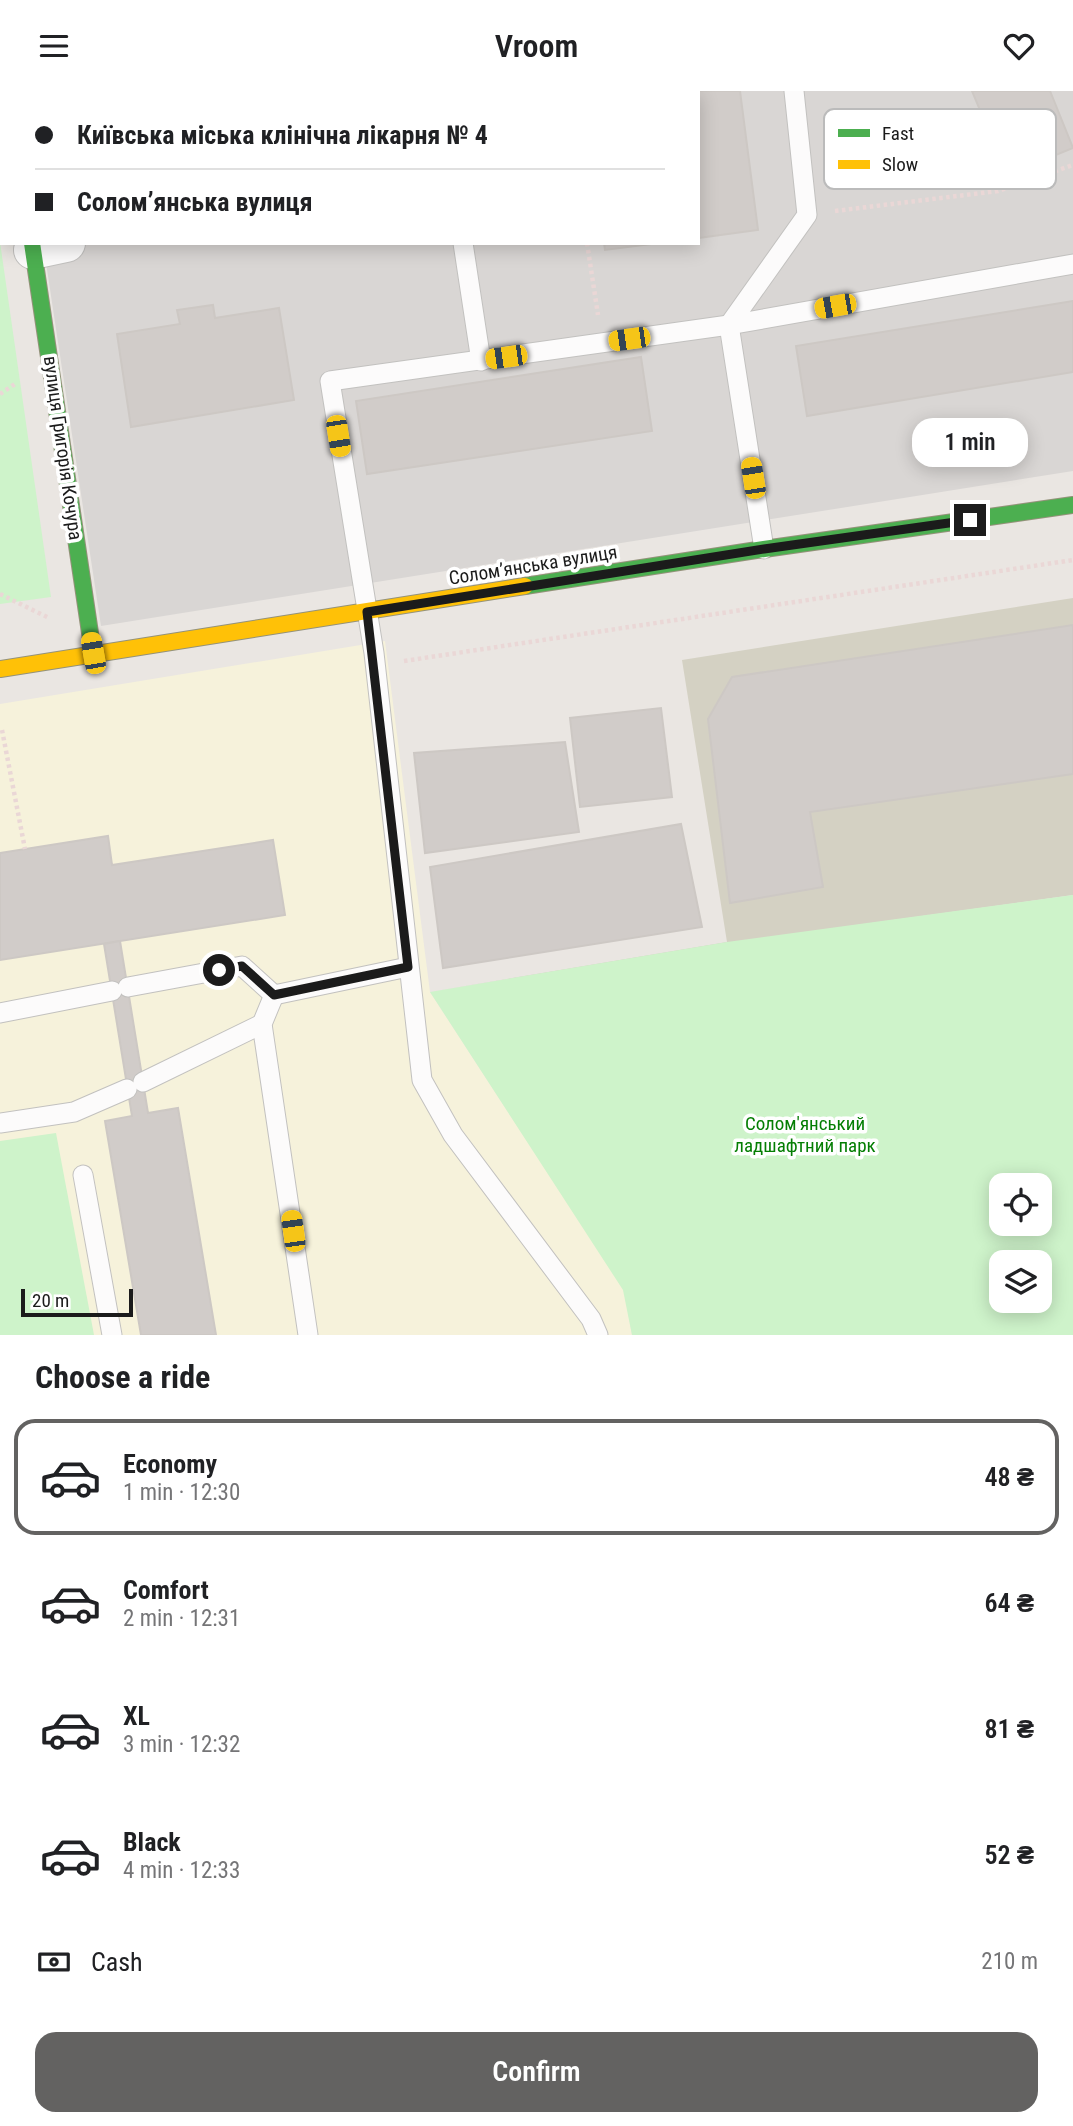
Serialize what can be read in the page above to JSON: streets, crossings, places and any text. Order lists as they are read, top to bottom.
{
  "streets": {
    "main road": ["вулиця Григорія Кочура", "Соломʼянська вулиця"]
  },
  "crossings": [
    ["вулиця Григорія Кочура", "Соломʼянська вулиця"]
  ],
  "parks": ["Солом'янський ладшафтний парк"],
  "legend": ["Fast", "Slow"],
  "scale_bar": "20 m",
  "page": {
    "header": "Vroom",
    "banner": ["Київська міська клінічна лікарня № 4", "Соломʼянська вулиця"],
    "bubble": "1 min",
    "scale": "20 m",
    "heading": "Choose a ride",
    "list": [
      {
        "name": "Economy",
        "note": "1 min · 12:30",
        "value": "48 ₴"
      },
      {
        "name": "Comfort",
        "note": "2 min · 12:31",
        "value": "64 ₴"
      },
      {
        "name": "XL",
        "note": "3 min · 12:32",
        "value": "81 ₴"
      },
      {
        "name": "Black",
        "note": "4 min · 12:33",
        "value": "52 ₴"
      }
    ],
    "pay": ["Cash", "210 m"],
    "buttons": "Confirm"
  }
}
